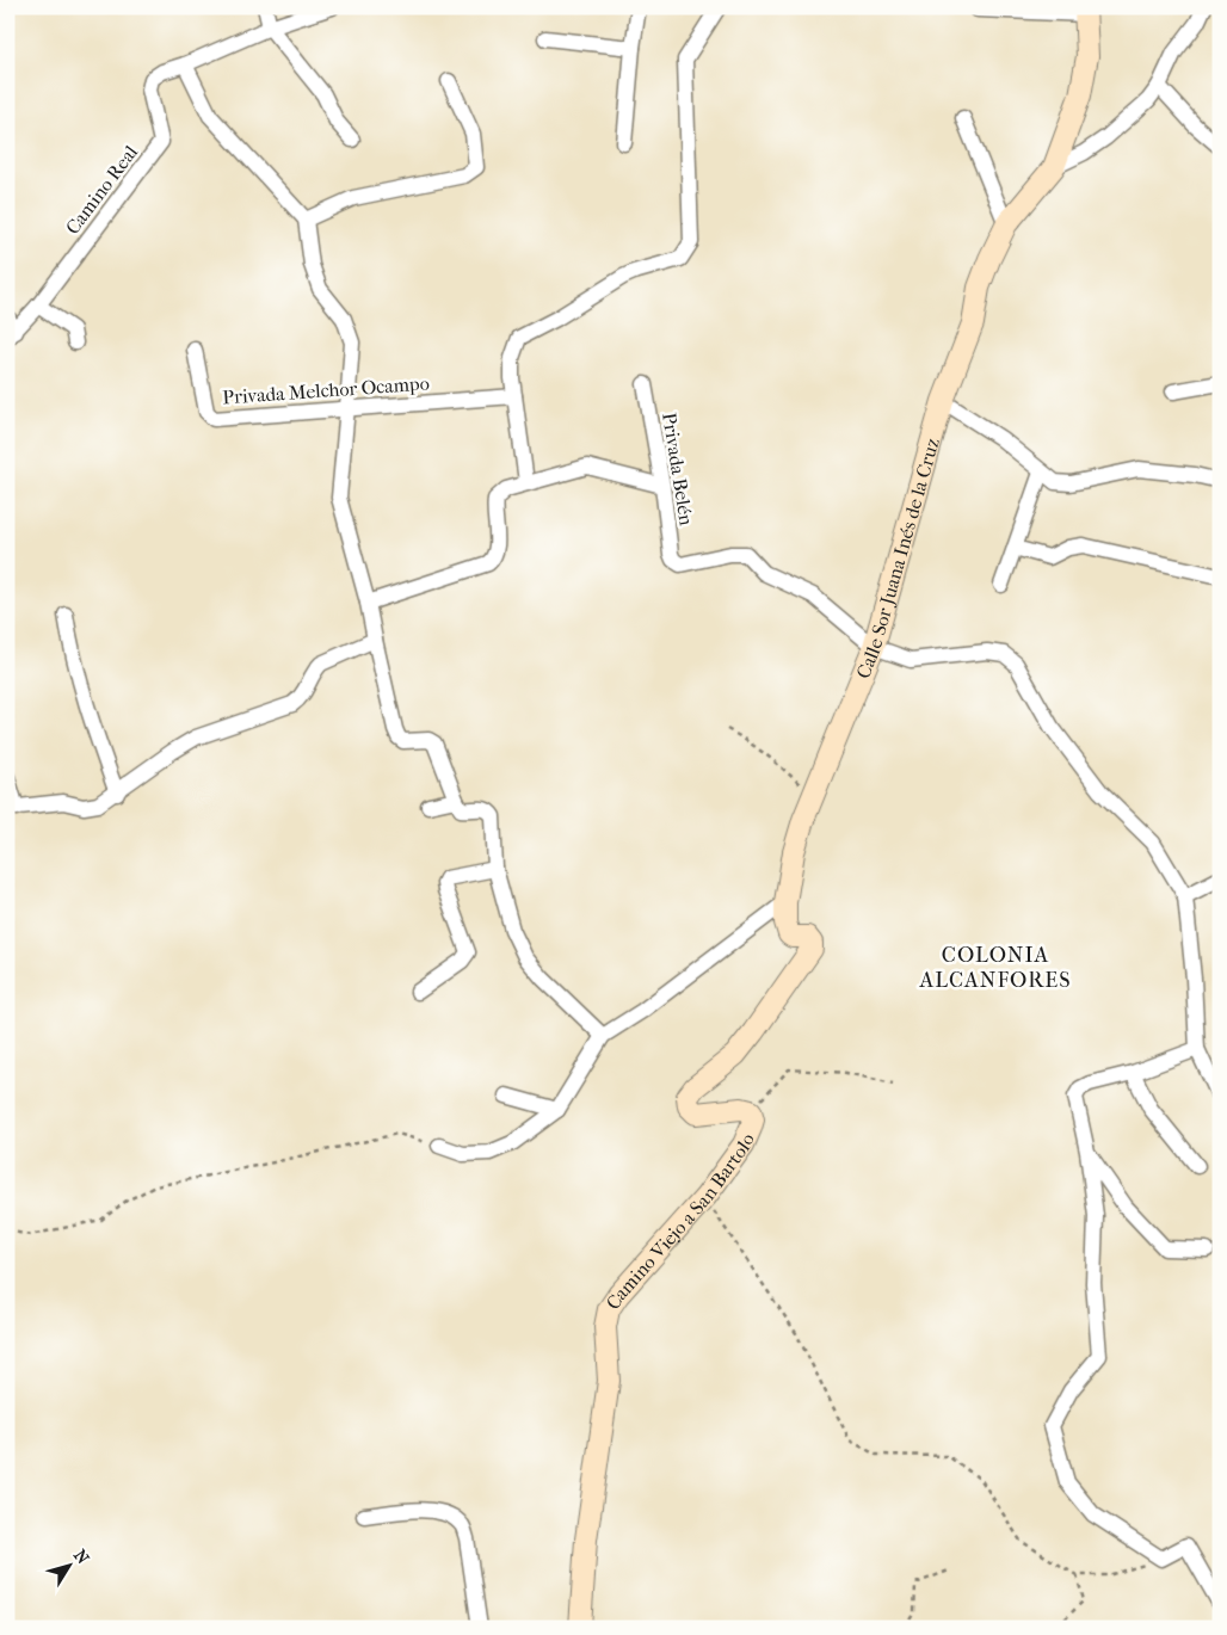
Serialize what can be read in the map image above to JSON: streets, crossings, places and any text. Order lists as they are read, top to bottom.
{
  "streets": {
    "street": [
      "Camino Real",
      "Privada Melchor Ocampo",
      "Privada Belén",
      "Calle Sor Juana Inés de la Cruz",
      "Camino Viejo a San Bartolo"
    ]
  },
  "crossings": [
    ["Privada Belén", "Calle Sor Juana Inés de la Cruz"],
    ["Calle Sor Juana Inés de la Cruz", "Camino Viejo a San Bartolo"]
  ],
  "districts": ["COLONIA ALCANFORES"],
  "north": "top right"
}
